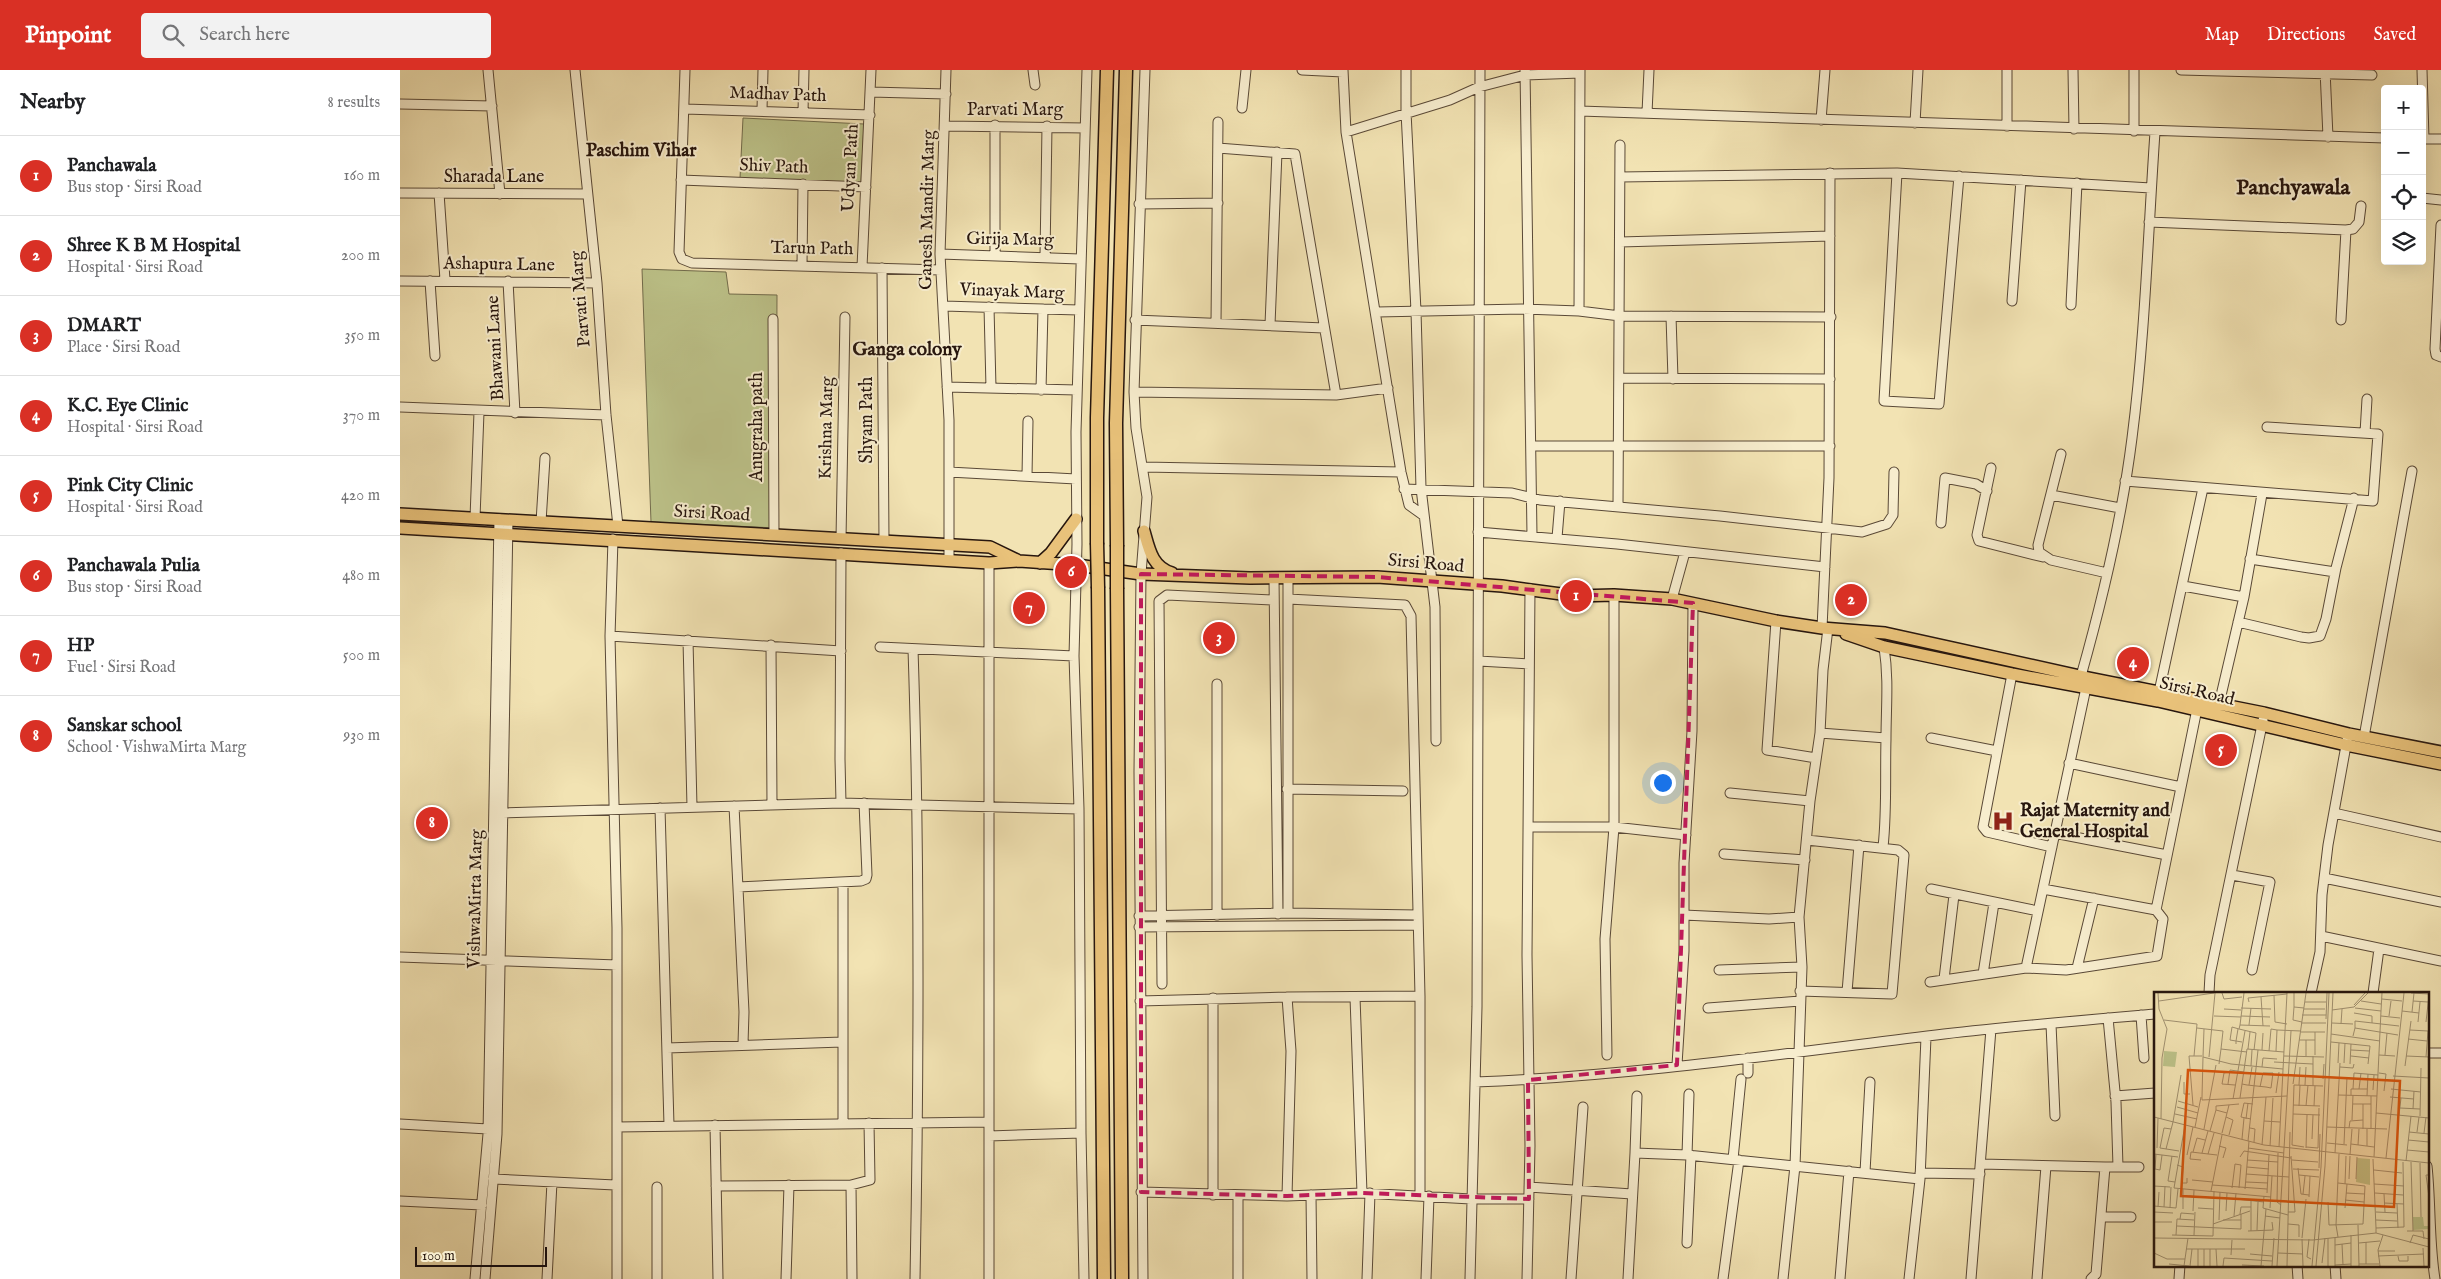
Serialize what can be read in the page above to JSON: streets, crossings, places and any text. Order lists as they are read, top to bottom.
{
  "streets": {
    "main road": ["Sirsi Road"],
    "street": [
      "Madhav Path",
      "Parvati Marg",
      "Shiv Path",
      "Udyan Path",
      "Sharada Lane",
      "Ganesh Mandir Marg",
      "Girija Marg",
      "Tarun Path",
      "Ashapura Lane",
      "Vinayak Marg",
      "Bhawani Lane",
      "Shyam Path",
      "Anugraha path",
      "Krishna Marg",
      "VishwaMirta Marg"
    ]
  },
  "crossings": [
    ["Madhav Path", "Udyan Path"],
    ["Parvati Marg", "Sharada Lane"],
    ["Parvati Marg", "Ganesh Mandir Marg"],
    ["Parvati Marg", "Ashapura Lane"],
    ["Parvati Marg", "Sirsi Road"],
    ["Shiv Path", "Udyan Path"],
    ["Shiv Path", "Tarun Path"],
    ["Udyan Path", "Tarun Path"],
    ["Ganesh Mandir Marg", "Girija Marg"],
    ["Ganesh Mandir Marg", "Tarun Path"],
    ["Ganesh Mandir Marg", "Vinayak Marg"],
    ["Ganesh Mandir Marg", "Sirsi Road"],
    ["Tarun Path", "Shyam Path"],
    ["Ashapura Lane", "Bhawani Lane"],
    ["Shyam Path", "Sirsi Road"],
    ["Anugraha path", "Sirsi Road"],
    ["Krishna Marg", "Sirsi Road"],
    ["Sirsi Road", "VishwaMirta Marg"]
  ],
  "districts": ["Paschim Vihar", "Panchyawala", "Ganga colony"],
  "places": {
    "hospital": ["Rajat Maternity and General Hospital"]
  },
  "scale_bar": "100 m",
  "page": {
    "header": "Pinpoint",
    "search": "Search here",
    "nav": ["Map", "Directions", "Saved"],
    "heading": ["Nearby", "8 results"],
    "map_buttons": ["+", "−"],
    "list": [
      {
        "mark": "1",
        "name": "Panchawala",
        "note": "Bus stop · Sirsi Road",
        "value": "160 m"
      },
      {
        "mark": "2",
        "name": "Shree K B M Hospital",
        "note": "Hospital · Sirsi Road",
        "value": "200 m"
      },
      {
        "mark": "3",
        "name": "DMART",
        "note": "Place · Sirsi Road",
        "value": "350 m"
      },
      {
        "mark": "4",
        "name": "K.C. Eye Clinic",
        "note": "Hospital · Sirsi Road",
        "value": "370 m"
      },
      {
        "mark": "5",
        "name": "Pink City Clinic",
        "note": "Hospital · Sirsi Road",
        "value": "420 m"
      },
      {
        "mark": "6",
        "name": "Panchawala Pulia",
        "note": "Bus stop · Sirsi Road",
        "value": "480 m"
      },
      {
        "mark": "7",
        "name": "HP",
        "note": "Fuel · Sirsi Road",
        "value": "500 m"
      },
      {
        "mark": "8",
        "name": "Sanskar school",
        "note": "School · VishwaMirta Marg",
        "value": "930 m"
      }
    ],
    "pins": [
      "6",
      "1",
      "2",
      "7",
      "3",
      "4",
      "5",
      "8"
    ],
    "scale": "100 m"
  }
}
